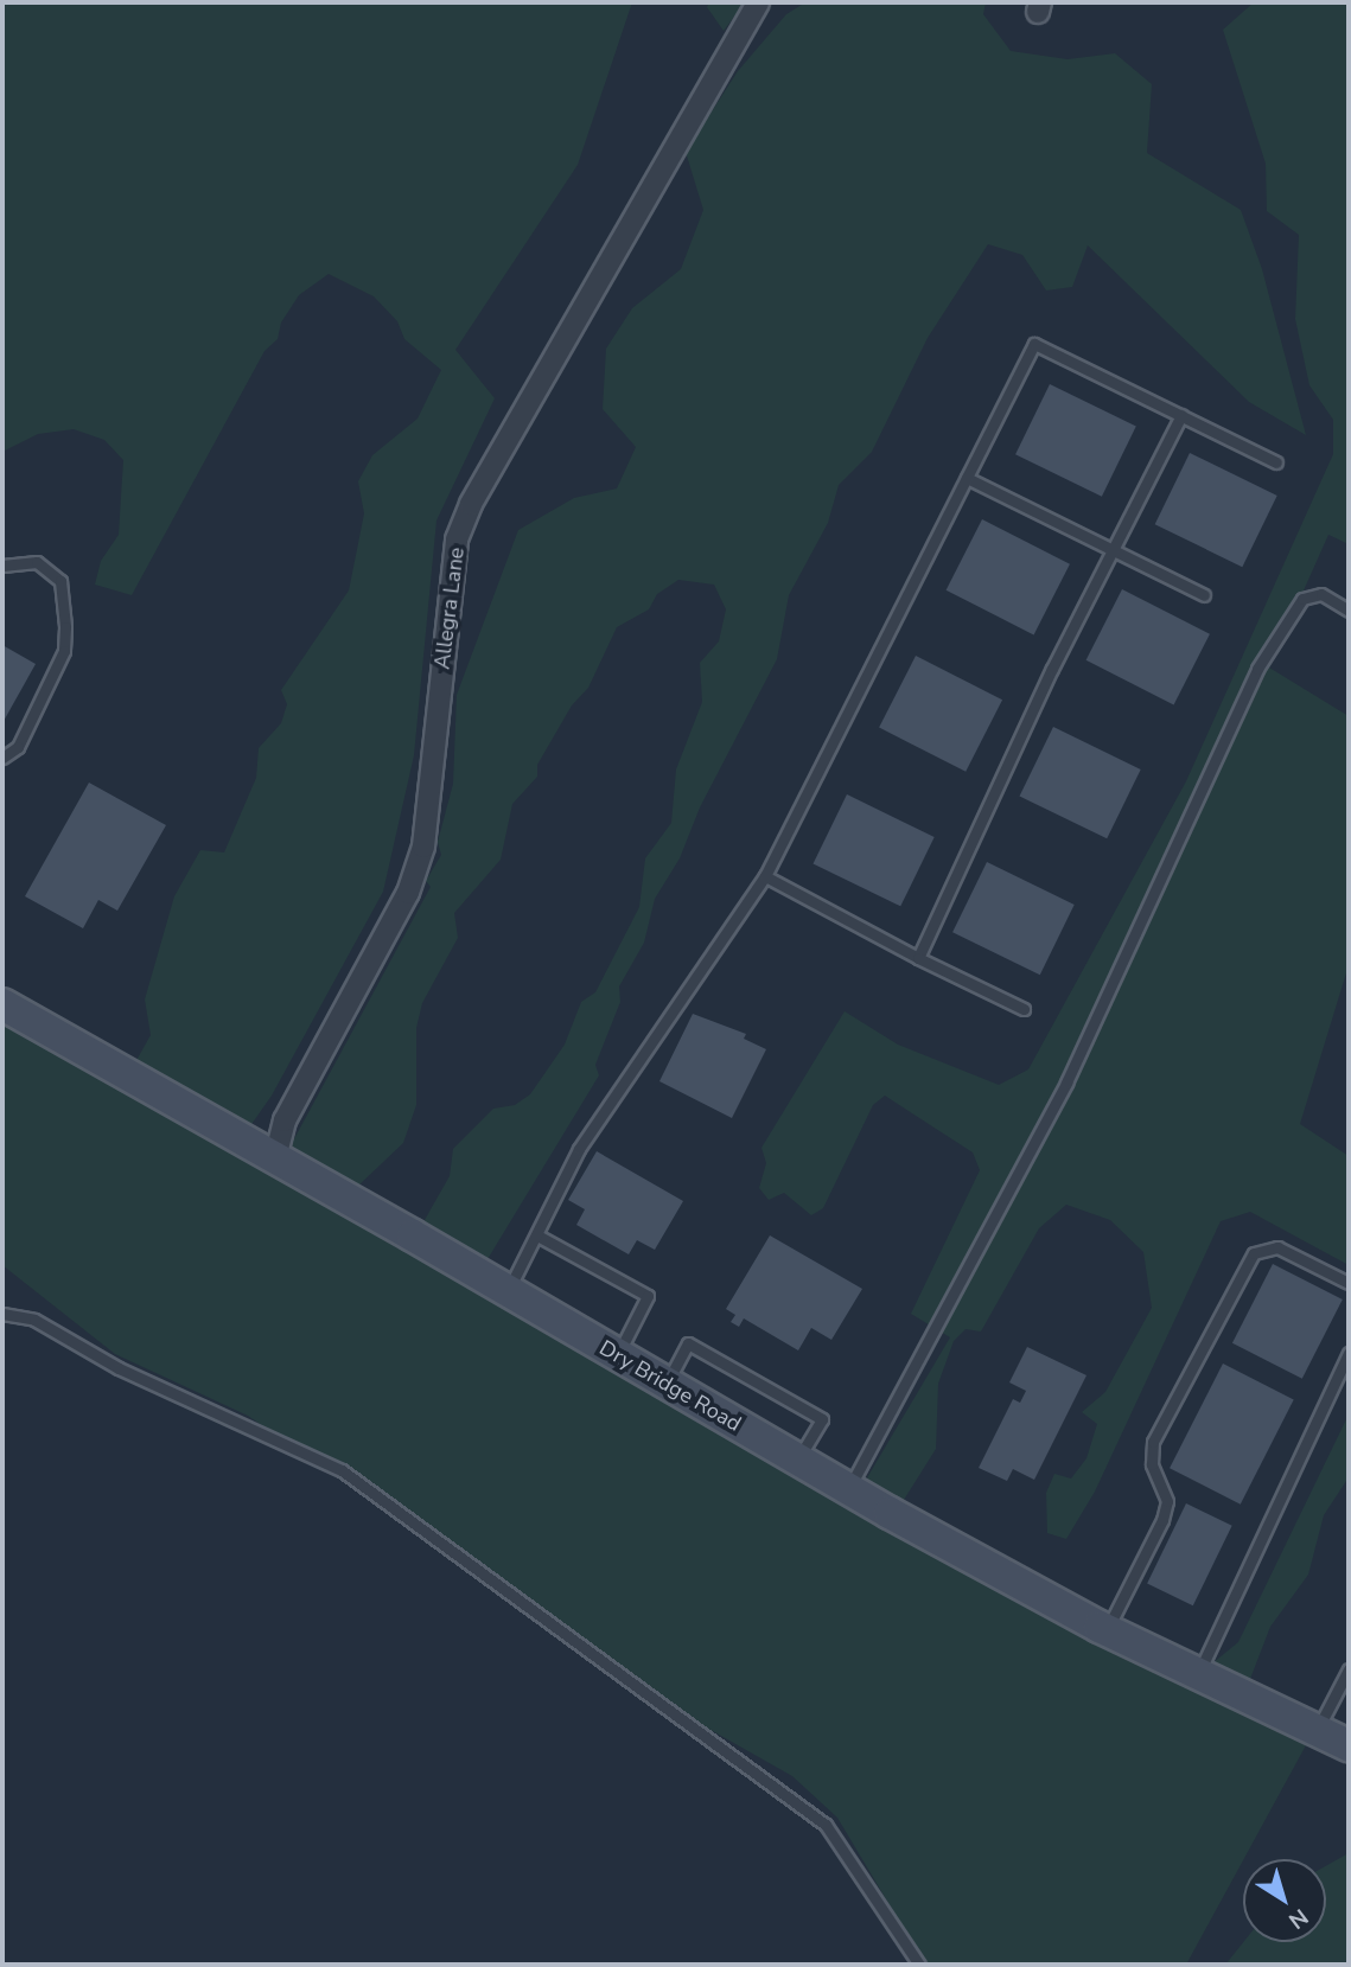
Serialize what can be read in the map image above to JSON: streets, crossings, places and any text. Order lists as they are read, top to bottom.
{
  "streets": {
    "street": ["Allegra Lane", "Dry Bridge Road"]
  },
  "crossings": [
    ["Allegra Lane", "Dry Bridge Road"]
  ],
  "north": "bottom right"
}
